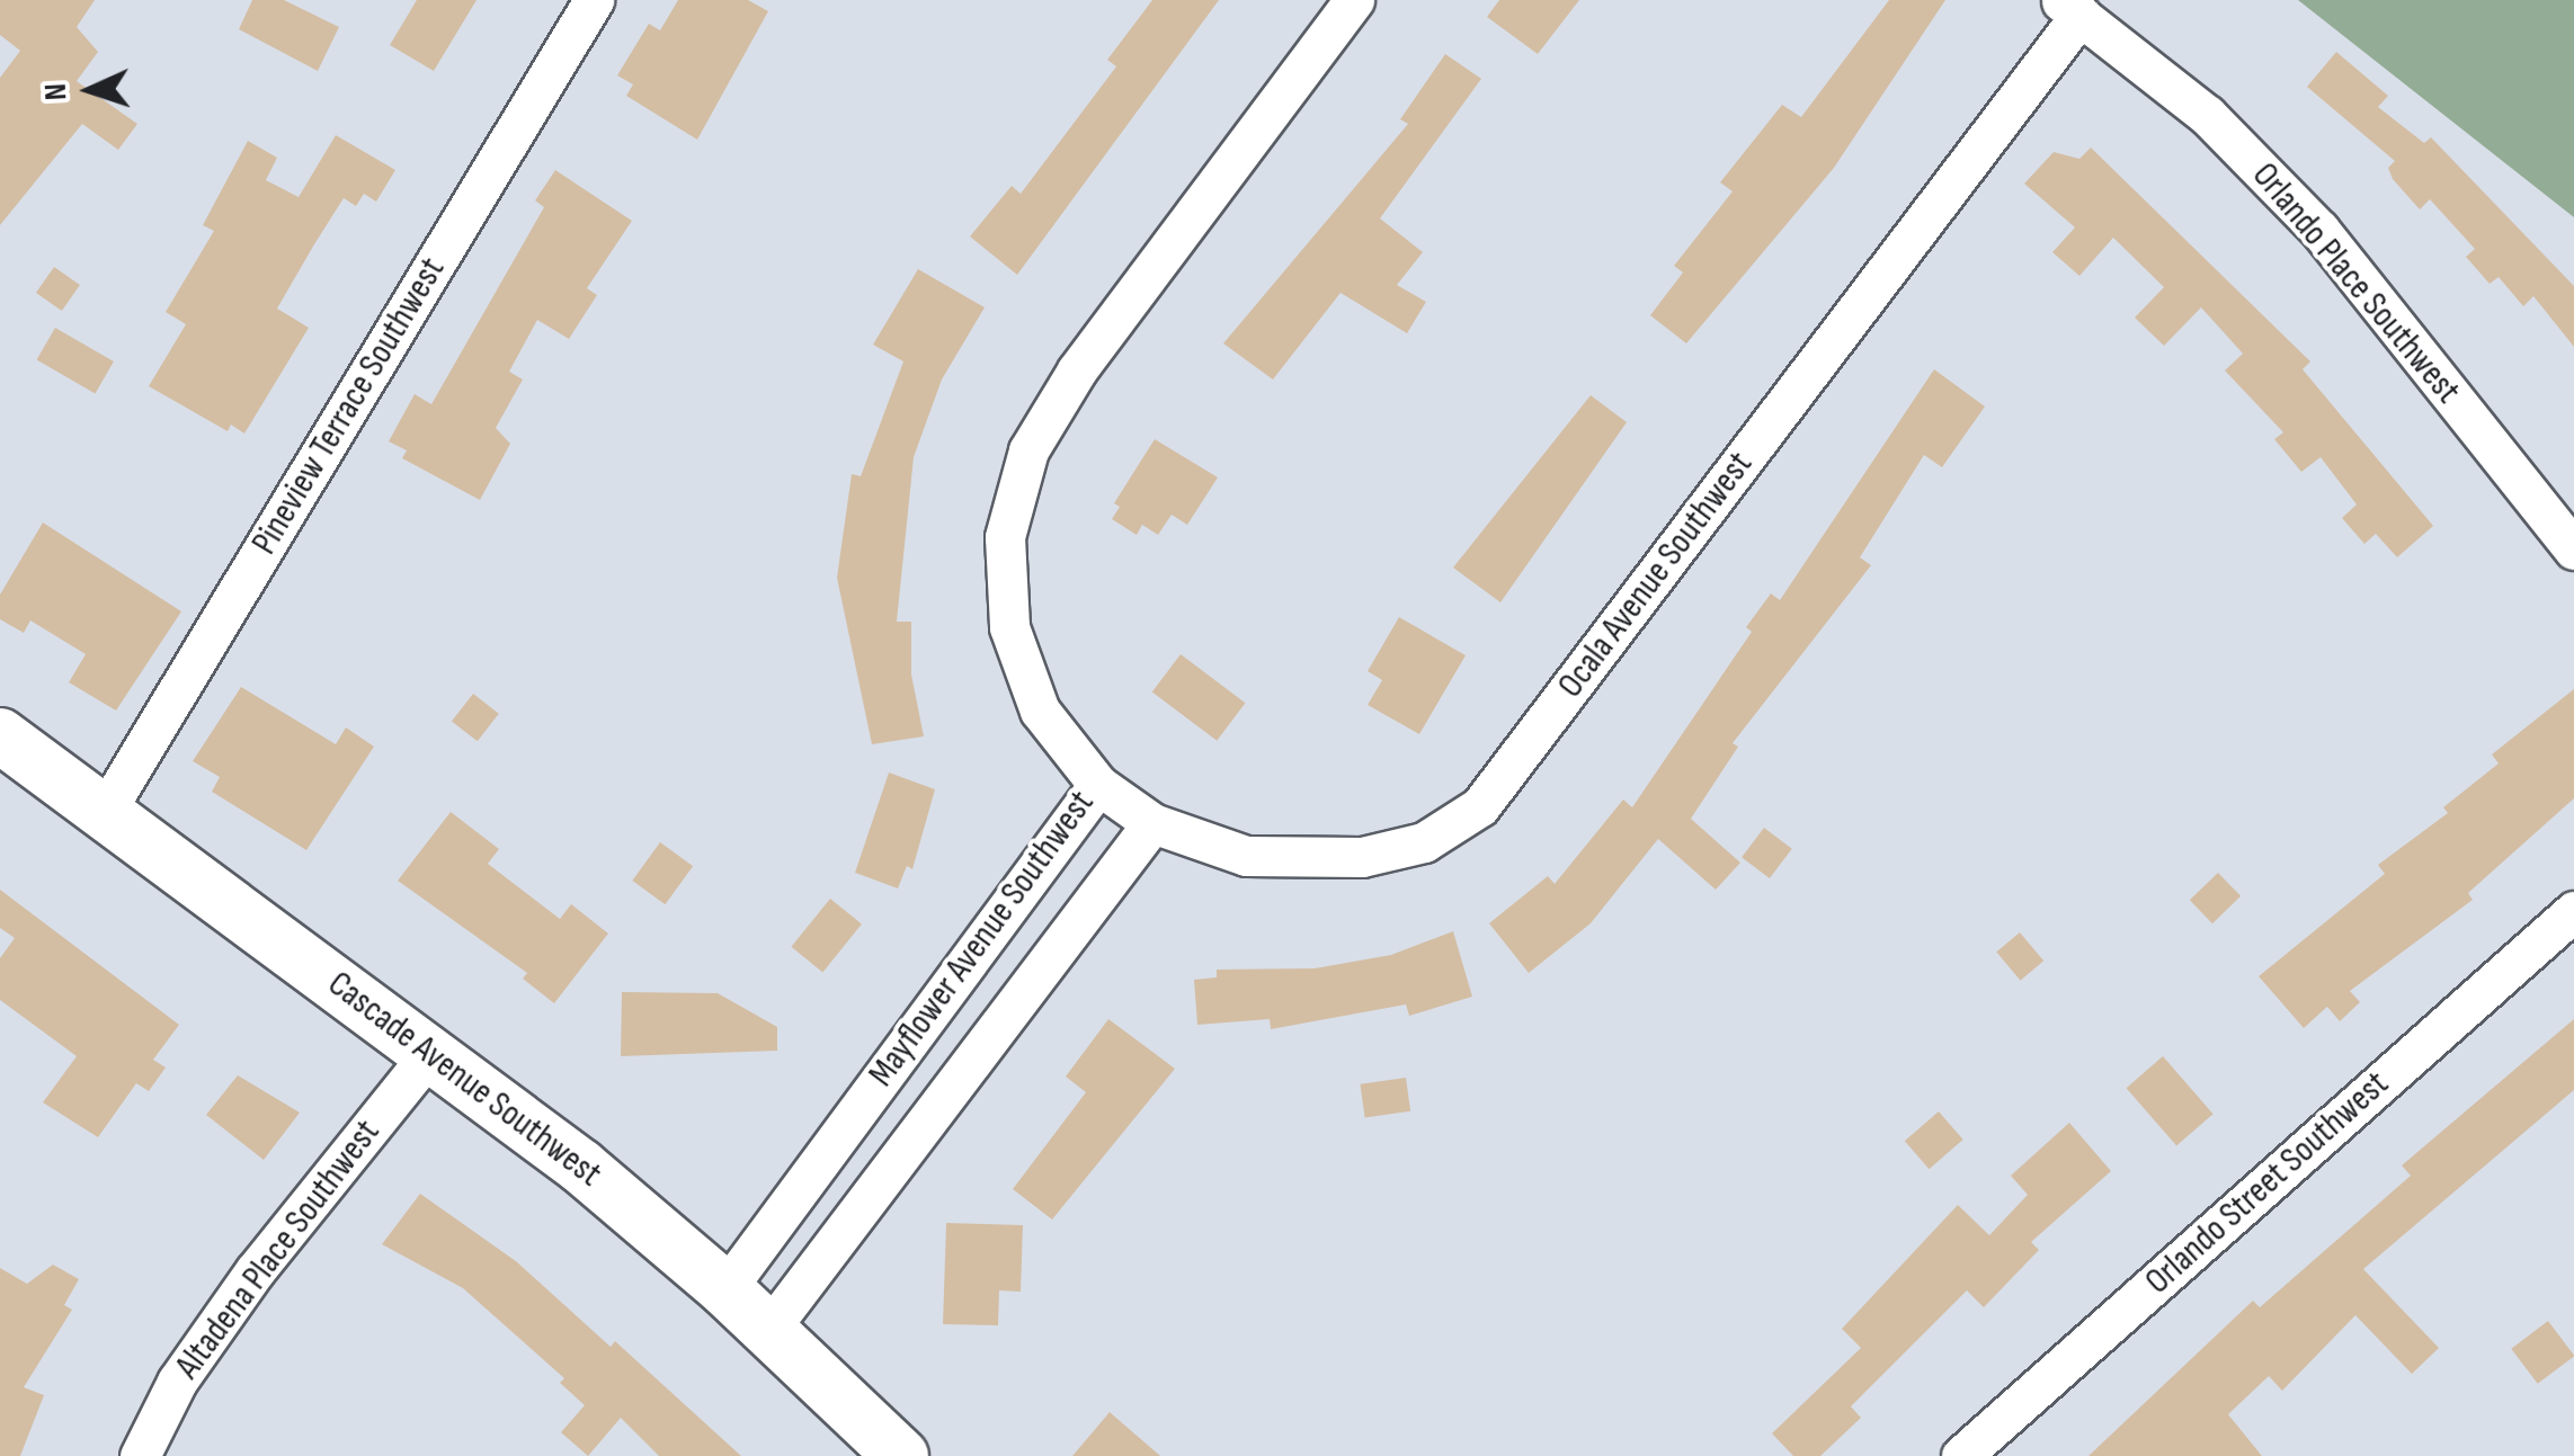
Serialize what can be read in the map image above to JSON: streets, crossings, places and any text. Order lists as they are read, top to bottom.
{
  "streets": {
    "main road": ["Cascade Avenue Southwest"],
    "street": [
      "Orlando Place Southwest",
      "Pineview Terrace Southwest",
      "Ocala Avenue Southwest",
      "Mayflower Avenue Southwest",
      "Orlando Street Southwest",
      "Altadena Place Southwest"
    ]
  },
  "crossings": [
    ["Orlando Place Southwest", "Ocala Avenue Southwest"],
    ["Pineview Terrace Southwest", "Cascade Avenue Southwest"],
    ["Ocala Avenue Southwest", "Mayflower Avenue Southwest"],
    ["Mayflower Avenue Southwest", "Cascade Avenue Southwest"],
    ["Cascade Avenue Southwest", "Altadena Place Southwest"]
  ],
  "north": "left"
}
